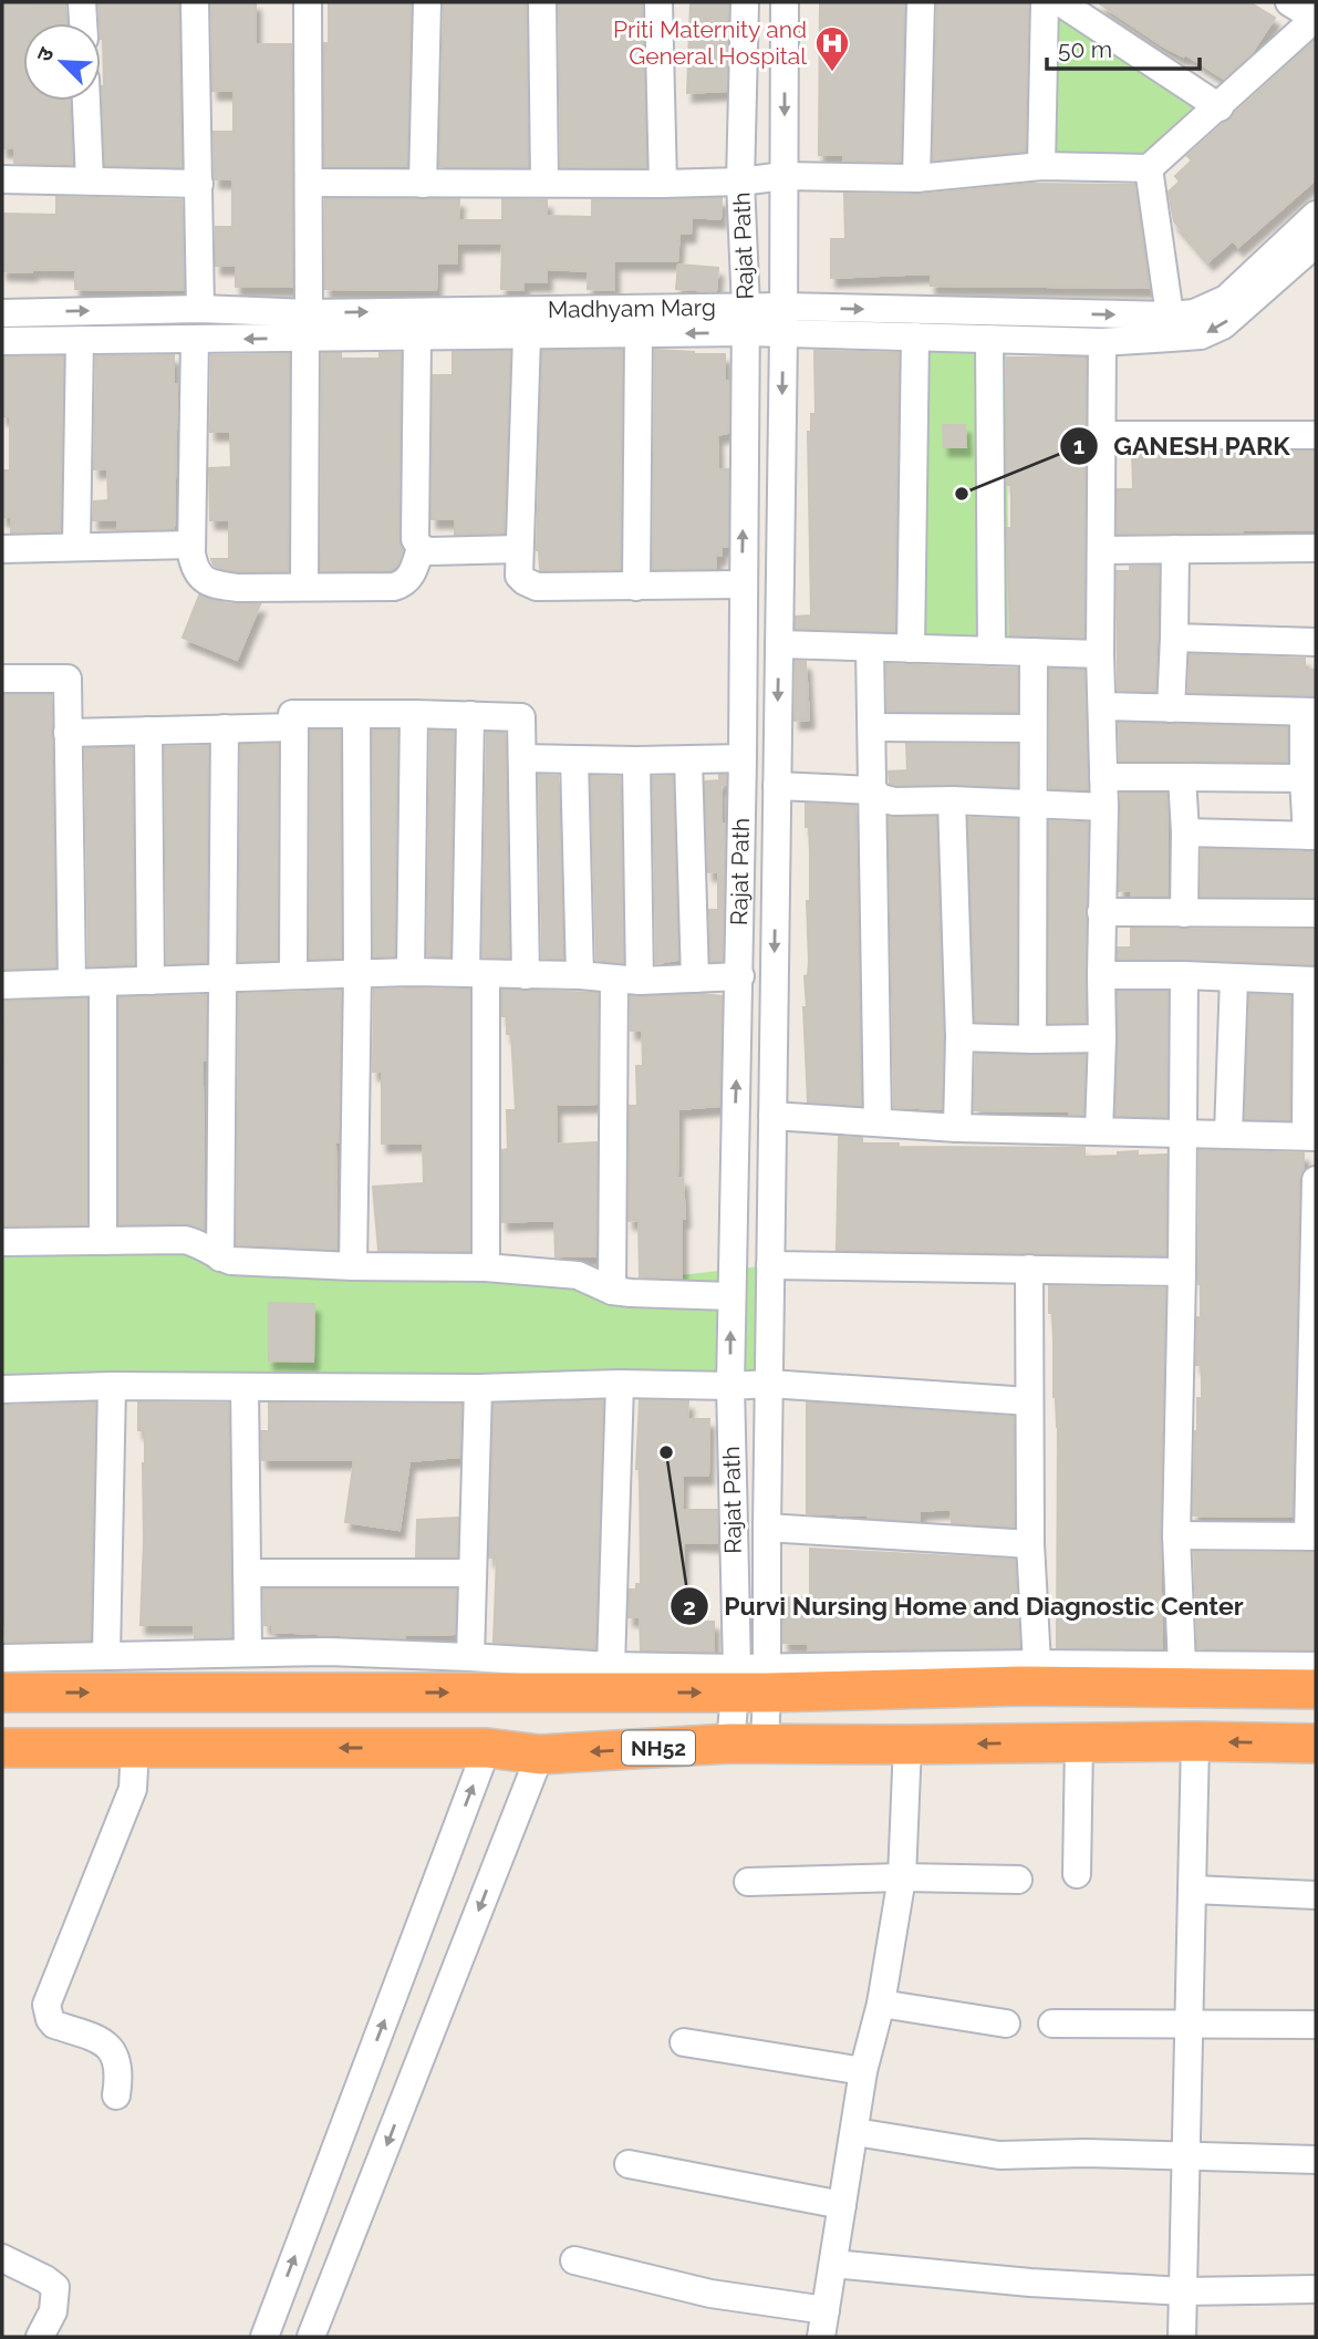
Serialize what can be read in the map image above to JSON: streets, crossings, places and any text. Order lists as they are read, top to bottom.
{
  "streets": {
    "highway": ["NH52"],
    "street": ["Rajat Path", "Madhyam Marg"]
  },
  "crossings": [
    ["Rajat Path", "Madhyam Marg"]
  ],
  "places": {
    "hospital": ["Priti Maternity and General Hospital"],
    "other": ["GANESH PARK", "Purvi Nursing Home and Diagnostic Center"]
  },
  "scale_bar": "50 m",
  "north": "top left"
}
